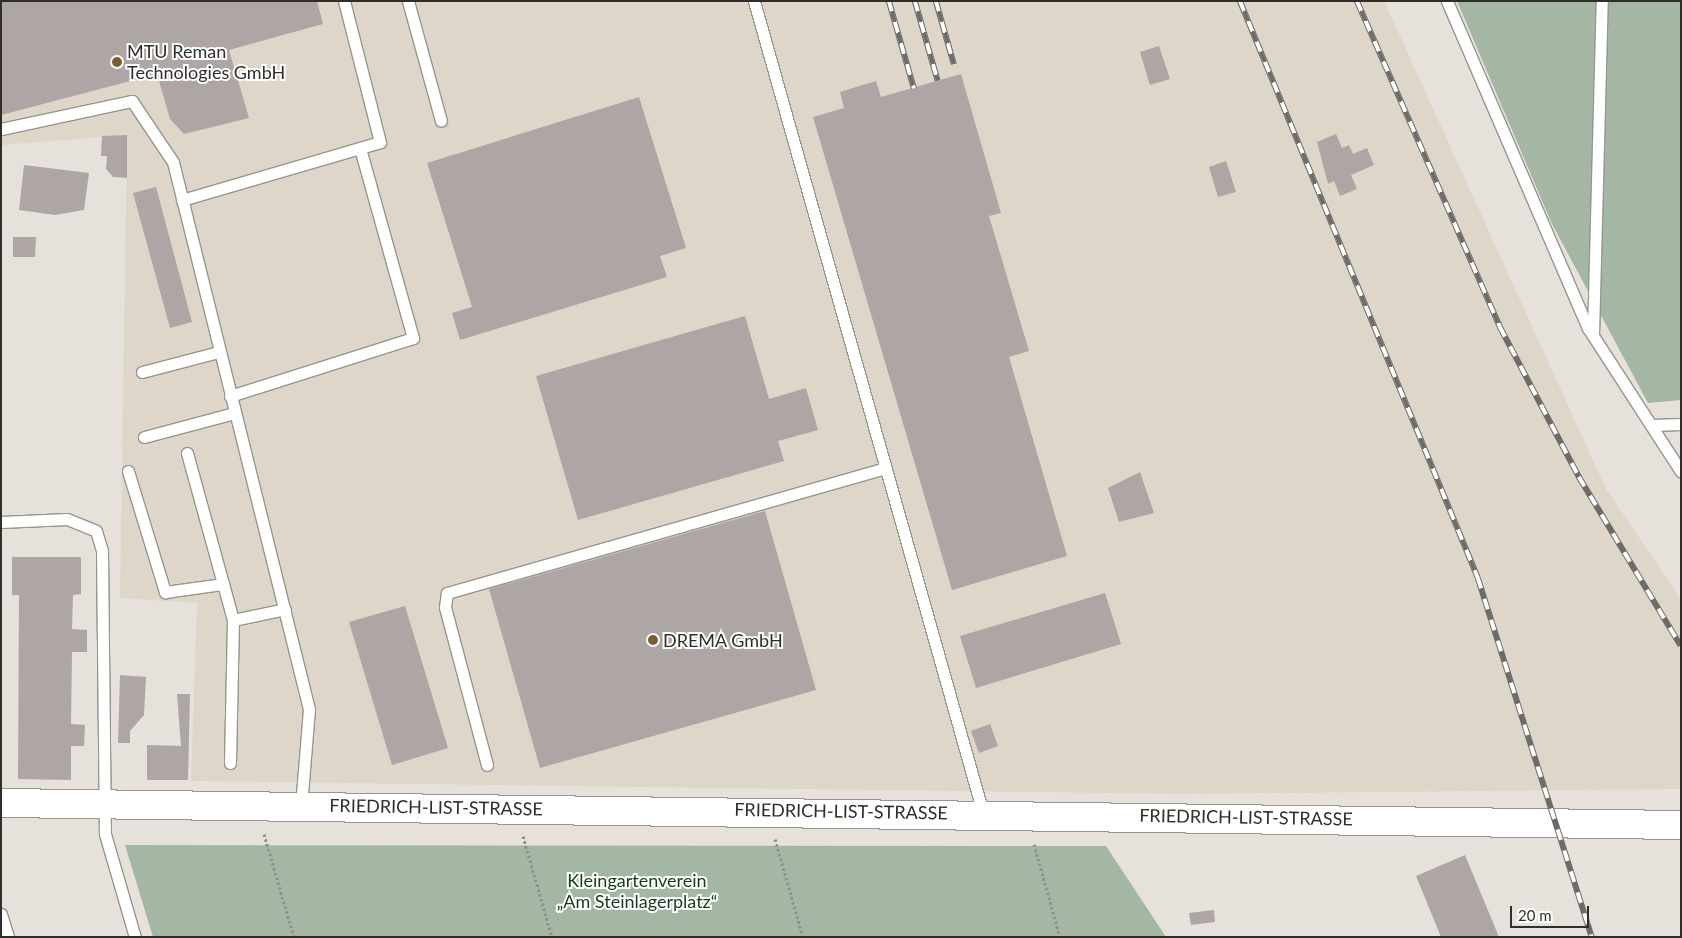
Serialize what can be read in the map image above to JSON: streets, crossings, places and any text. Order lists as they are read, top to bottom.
{
  "streets": {
    "street": ["FRIEDRICH-LIST-STRASSE"]
  },
  "parks": ["Kleingartenverein „Am Steinlagerplatz“"],
  "places": ["MTU Reman Technologies GmbH", "DREMA GmbH"],
  "scale_bar": "20 m"
}
